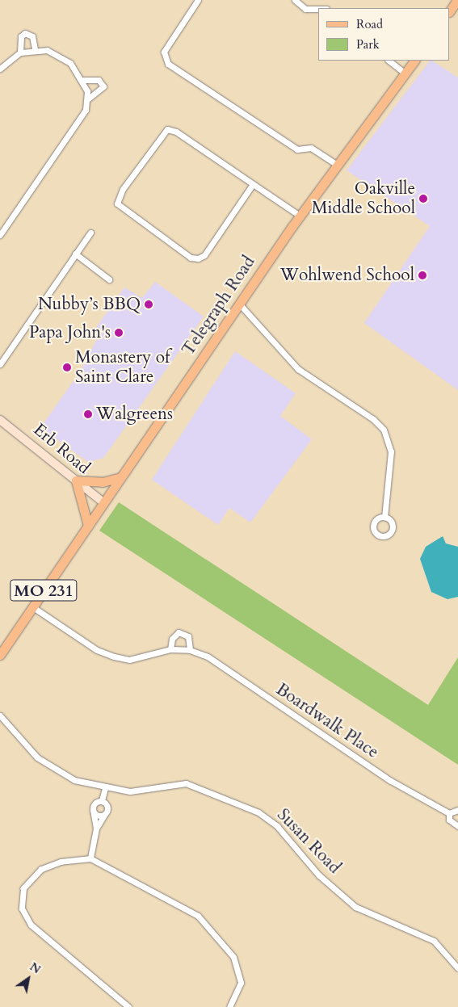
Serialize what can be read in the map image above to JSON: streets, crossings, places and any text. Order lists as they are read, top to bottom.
{
  "streets": {
    "main road": ["Telegraph Road", "MO 231"],
    "street": ["Erb Road", "Boardwalk Place", "Susan Road"]
  },
  "crossings": [
    ["Telegraph Road", "Erb Road"],
    ["Telegraph Road", "Boardwalk Place"]
  ],
  "places": [
    "Oakville Middle School",
    "Wohlwend School",
    "Nubby’s BBQ",
    "Papa John's",
    "Monastery of Saint Clare",
    "Walgreens"
  ],
  "legend": ["Road", "Park"],
  "north": "top right"
}
